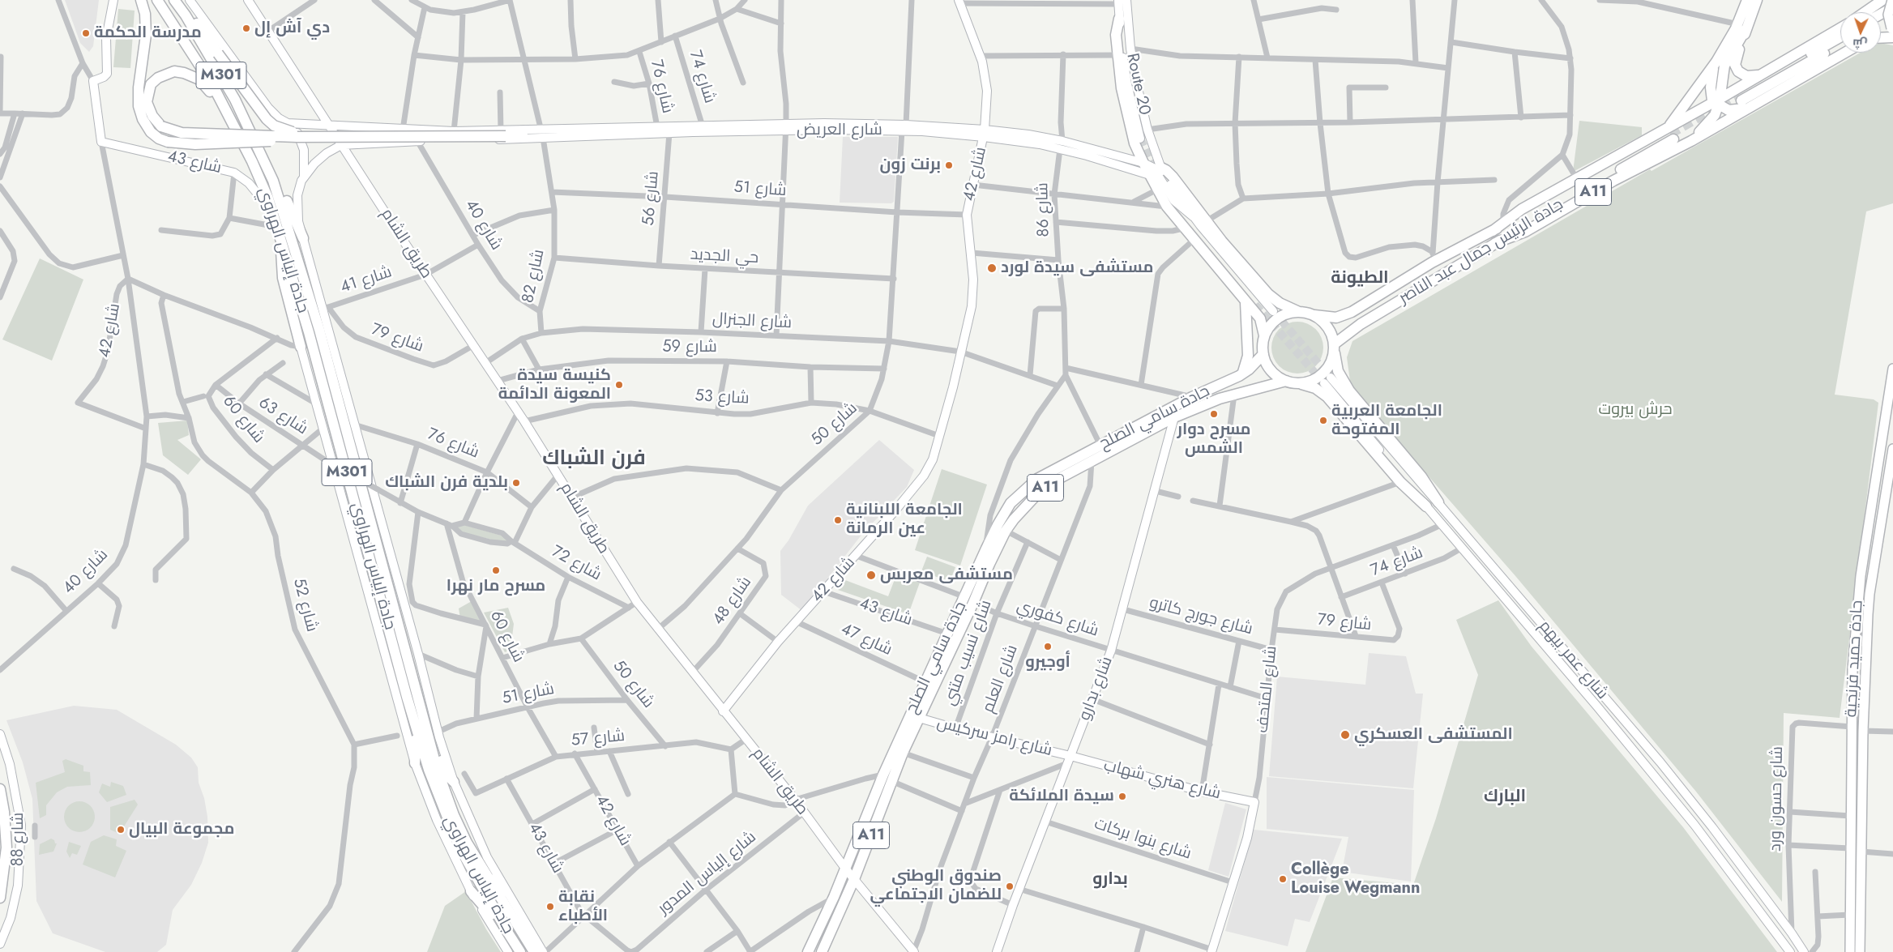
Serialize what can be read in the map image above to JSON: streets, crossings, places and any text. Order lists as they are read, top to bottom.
{
  "streets": {
    "highway": [
      "M301",
      "A11",
      "جادة إلياس الهراوي",
      "جادة الرئيس جمال عبد الناصر",
      "جادة سامي الصلح"
    ],
    "main road": ["جادة حميد فرنجية"],
    "street": [
      "شارع 74",
      "Route 20",
      "شارع 76",
      "شارع العريض",
      "شارع 43",
      "شارع 42",
      "شارع 51",
      "شارع 56",
      "شارع 86",
      "شارع 40",
      "طريق الشام",
      "حي الجديد",
      "شارع 82",
      "شارع 41",
      "شارع الجنرال",
      "شارع 79",
      "شارع 59",
      "شارع 53",
      "شارع 63",
      "شارع 60",
      "شارع 50",
      "شارع 72",
      "شارع 48",
      "شارع 52",
      "شارع جورج كاترو",
      "شارع كفوري",
      "شارع 47",
      "شارع نسيب متني",
      "شارع عمر بيهم",
      "شارع العلم",
      "شارع بدارو",
      "شارع المتحف",
      "شارع رامز سركيس",
      "شارع 57",
      "شارع هنري شهاب",
      "شارع حسون ورد",
      "شارع 88",
      "شارع بنوا بركات",
      "شارع إلياس المدور"
    ]
  },
  "crossings": [
    ["M301", "جادة إلياس الهراوي"],
    ["شارع 74", "شارع العريض"],
    ["شارع 74", "شارع 79"],
    ["شارع 74", "شارع عمر بيهم"],
    ["شارع 76", "شارع العريض"],
    ["شارع 76", "جادة إلياس الهراوي"],
    ["شارع العريض", "شارع 42"],
    ["شارع العريض", "شارع 56"],
    ["شارع العريض", "شارع 86"],
    ["شارع العريض", "شارع 40"],
    ["شارع العريض", "طريق الشام"],
    ["شارع العريض", "شارع 82"],
    ["شارع العريض", "شارع 50"],
    ["شارع 43", "شارع 42"],
    ["شارع 43", "شارع 40"],
    ["شارع 43", "جادة إلياس الهراوي"],
    ["شارع 43", "جادة سامي الصلح"],
    ["شارع 43", "شارع 57"],
    ["شارع 43", "شارع إلياس المدور"],
    ["شارع 42", "شارع 51"],
    ["شارع 42", "شارع 40"],
    ["شارع 42", "طريق الشام"],
    ["شارع 42", "شارع الجنرال"],
    ["شارع 42", "شارع 53"],
    ["شارع 42", "شارع كفوري"],
    ["شارع 42", "شارع 47"],
    ["شارع 42", "شارع 57"],
    ["شارع 51", "شارع 56"],
    ["شارع 51", "جادة إلياس الهراوي"],
    ["شارع 51", "شارع 82"],
    ["شارع 51", "شارع 60"],
    ["شارع 51", "شارع 50"],
    ["A11", "جادة الرئيس جمال عبد الناصر"],
    ["A11", "جادة سامي الصلح"],
    ["شارع 56", "حي الجديد"],
    ["شارع 40", "شارع 82"],
    ["شارع 40", "شارع 41"],
    ["طريق الشام", "شارع 41"],
    ["طريق الشام", "شارع 79"],
    ["طريق الشام", "شارع 59"],
    ["طريق الشام", "شارع 53"],
    ["طريق الشام", "جادة سامي الصلح"],
    ["طريق الشام", "شارع 50"],
    ["طريق الشام", "شارع 48"],
    ["طريق الشام", "شارع العلم"],
    ["طريق الشام", "شارع إلياس المدور"],
    ["جادة إلياس الهراوي", "شارع 41"],
    ["جادة إلياس الهراوي", "شارع 79"],
    ["جادة إلياس الهراوي", "شارع 63"],
    ["جادة الرئيس جمال عبد الناصر", "جادة سامي الصلح"],
    ["حي الجديد", "شارع 82"],
    ["حي الجديد", "شارع 50"],
    ["شارع 82", "شارع الجنرال"],
    ["شارع 41", "شارع 79"],
    ["شارع الجنرال", "شارع 50"],
    ["شارع 79", "شارع المتحف"],
    ["شارع 59", "شارع 50"],
    ["شارع 53", "شارع 50"],
    ["شارع 63", "شارع 60"],
    ["جادة سامي الصلح", "شارع كفوري"],
    ["جادة سامي الصلح", "شارع 47"],
    ["جادة سامي الصلح", "شارع العلم"],
    ["جادة سامي الصلح", "شارع بدارو"],
    ["جادة سامي الصلح", "شارع رامز سركيس"],
    ["شارع 60", "شارع 57"],
    ["شارع 50", "شارع 48"],
    ["شارع 50", "شارع 57"],
    ["شارع جورج كاترو", "شارع بدارو"],
    ["شارع جورج كاترو", "شارع المتحف"],
    ["شارع كفوري", "شارع نسيب متني"],
    ["شارع كفوري", "شارع العلم"],
    ["شارع كفوري", "شارع بدارو"],
    ["شارع كفوري", "شارع المتحف"],
    ["شارع نسيب متني", "شارع رامز سركيس"],
    ["جادة حميد فرنجية", "شارع حسون ورد"],
    ["شارع عمر بيهم", "شارع المتحف"],
    ["شارع عمر بيهم", "شارع حسون ورد"],
    ["شارع العلم", "شارع رامز سركيس"],
    ["شارع بدارو", "شارع رامز سركيس"],
    ["شارع بدارو", "شارع هنري شهاب"],
    ["شارع بدارو", "شارع بنوا بركات"],
    ["شارع المتحف", "شارع هنري شهاب"],
    ["شارع المتحف", "شارع بنوا بركات"],
    ["شارع رامز سركيس", "شارع هنري شهاب"]
  ],
  "districts": [
    "الطيونة",
    "فرن الشباك",
    "البارك",
    "بدارو"
  ],
  "parks": ["حرش بيروت"],
  "places": [
    "دي آش إل",
    "مدرسة الحكمة",
    "برنت زون",
    "مستشفى سيدة لورد",
    "كنيسة سيدة المعونة الدائمة",
    "مسرح دوار الشمس",
    "الجامعة العربية المفتوحة",
    "بلدية فرن الشباك",
    "الجامعة اللبنانية عين الرمانة",
    "مسرح مار نهرا",
    "مستشفى معربس",
    "أوجيرو",
    "المستشفى العسكري",
    "سيدة الملائكة",
    "مجموعة البيال",
    "Collège Louise Wegmann",
    "صندوق الوطني للضمان الاجتماعي",
    "نقابة الأطباء"
  ],
  "north": "bottom"
}
